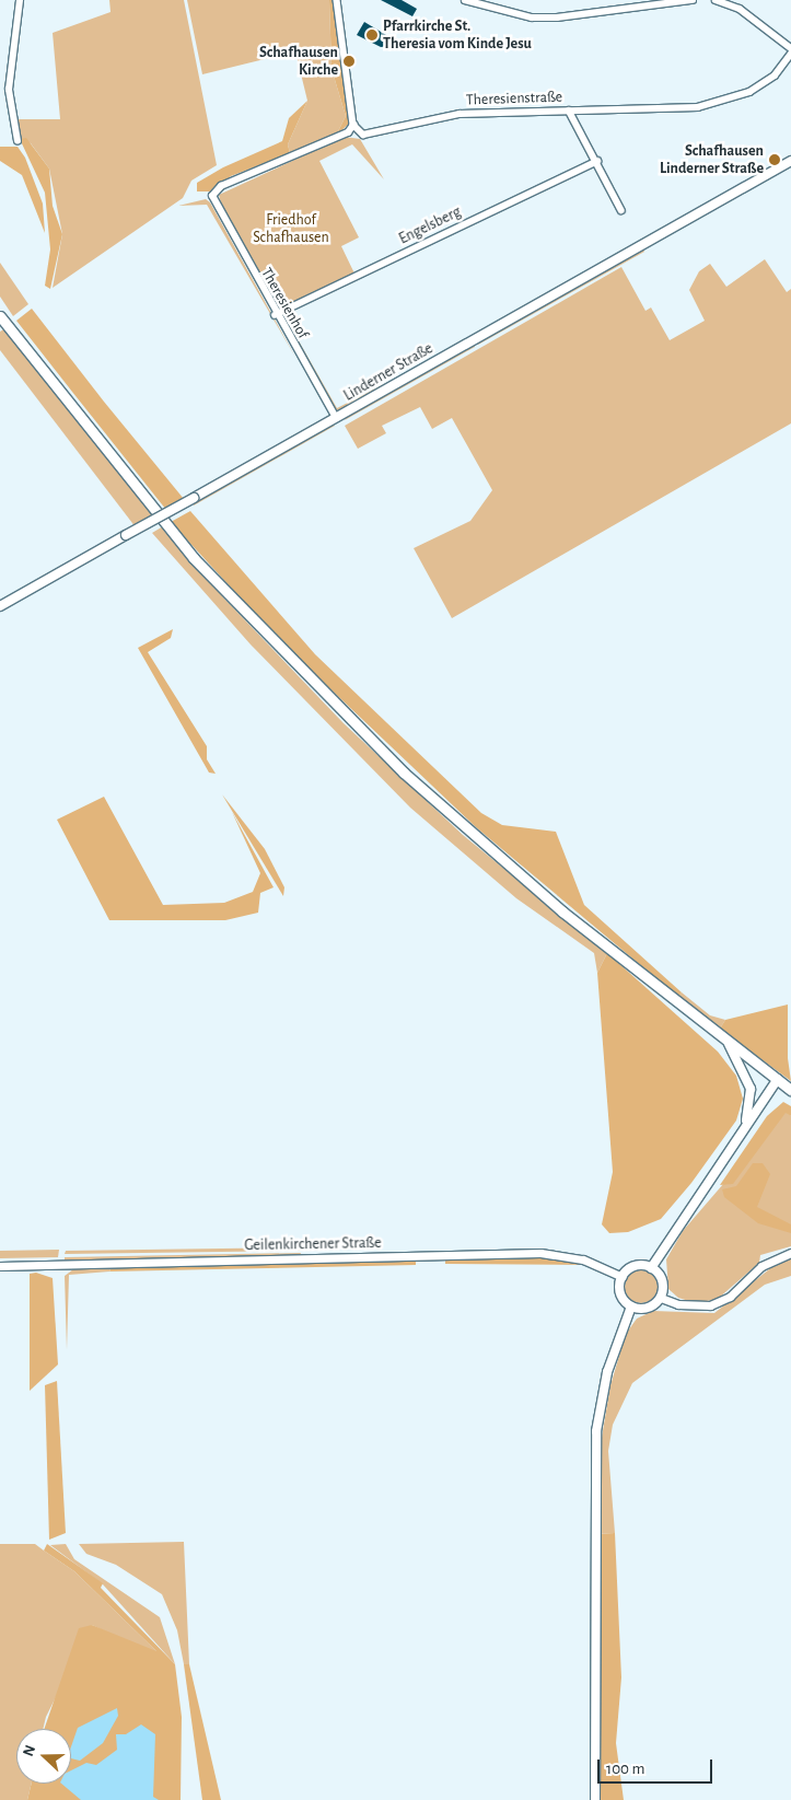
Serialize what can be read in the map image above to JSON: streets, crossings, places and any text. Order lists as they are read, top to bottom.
{
  "streets": {
    "main road": ["Linderner Straße"],
    "street": [
      "Theresienstraße",
      "Engelsberg",
      "Theresienhof",
      "Geilenkirchener Straße"
    ]
  },
  "crossings": [
    ["Theresienstraße", "Theresienhof"],
    ["Engelsberg", "Theresienhof"],
    ["Theresienhof", "Linderner Straße"]
  ],
  "parks": ["Friedhof Schafhausen"],
  "places": ["Pfarrkirche St. Theresia vom Kinde Jesu", "Schafhausen Kirche", "Schafhausen Linderner Straße"],
  "scale_bar": "100 m",
  "north": "left"
}
